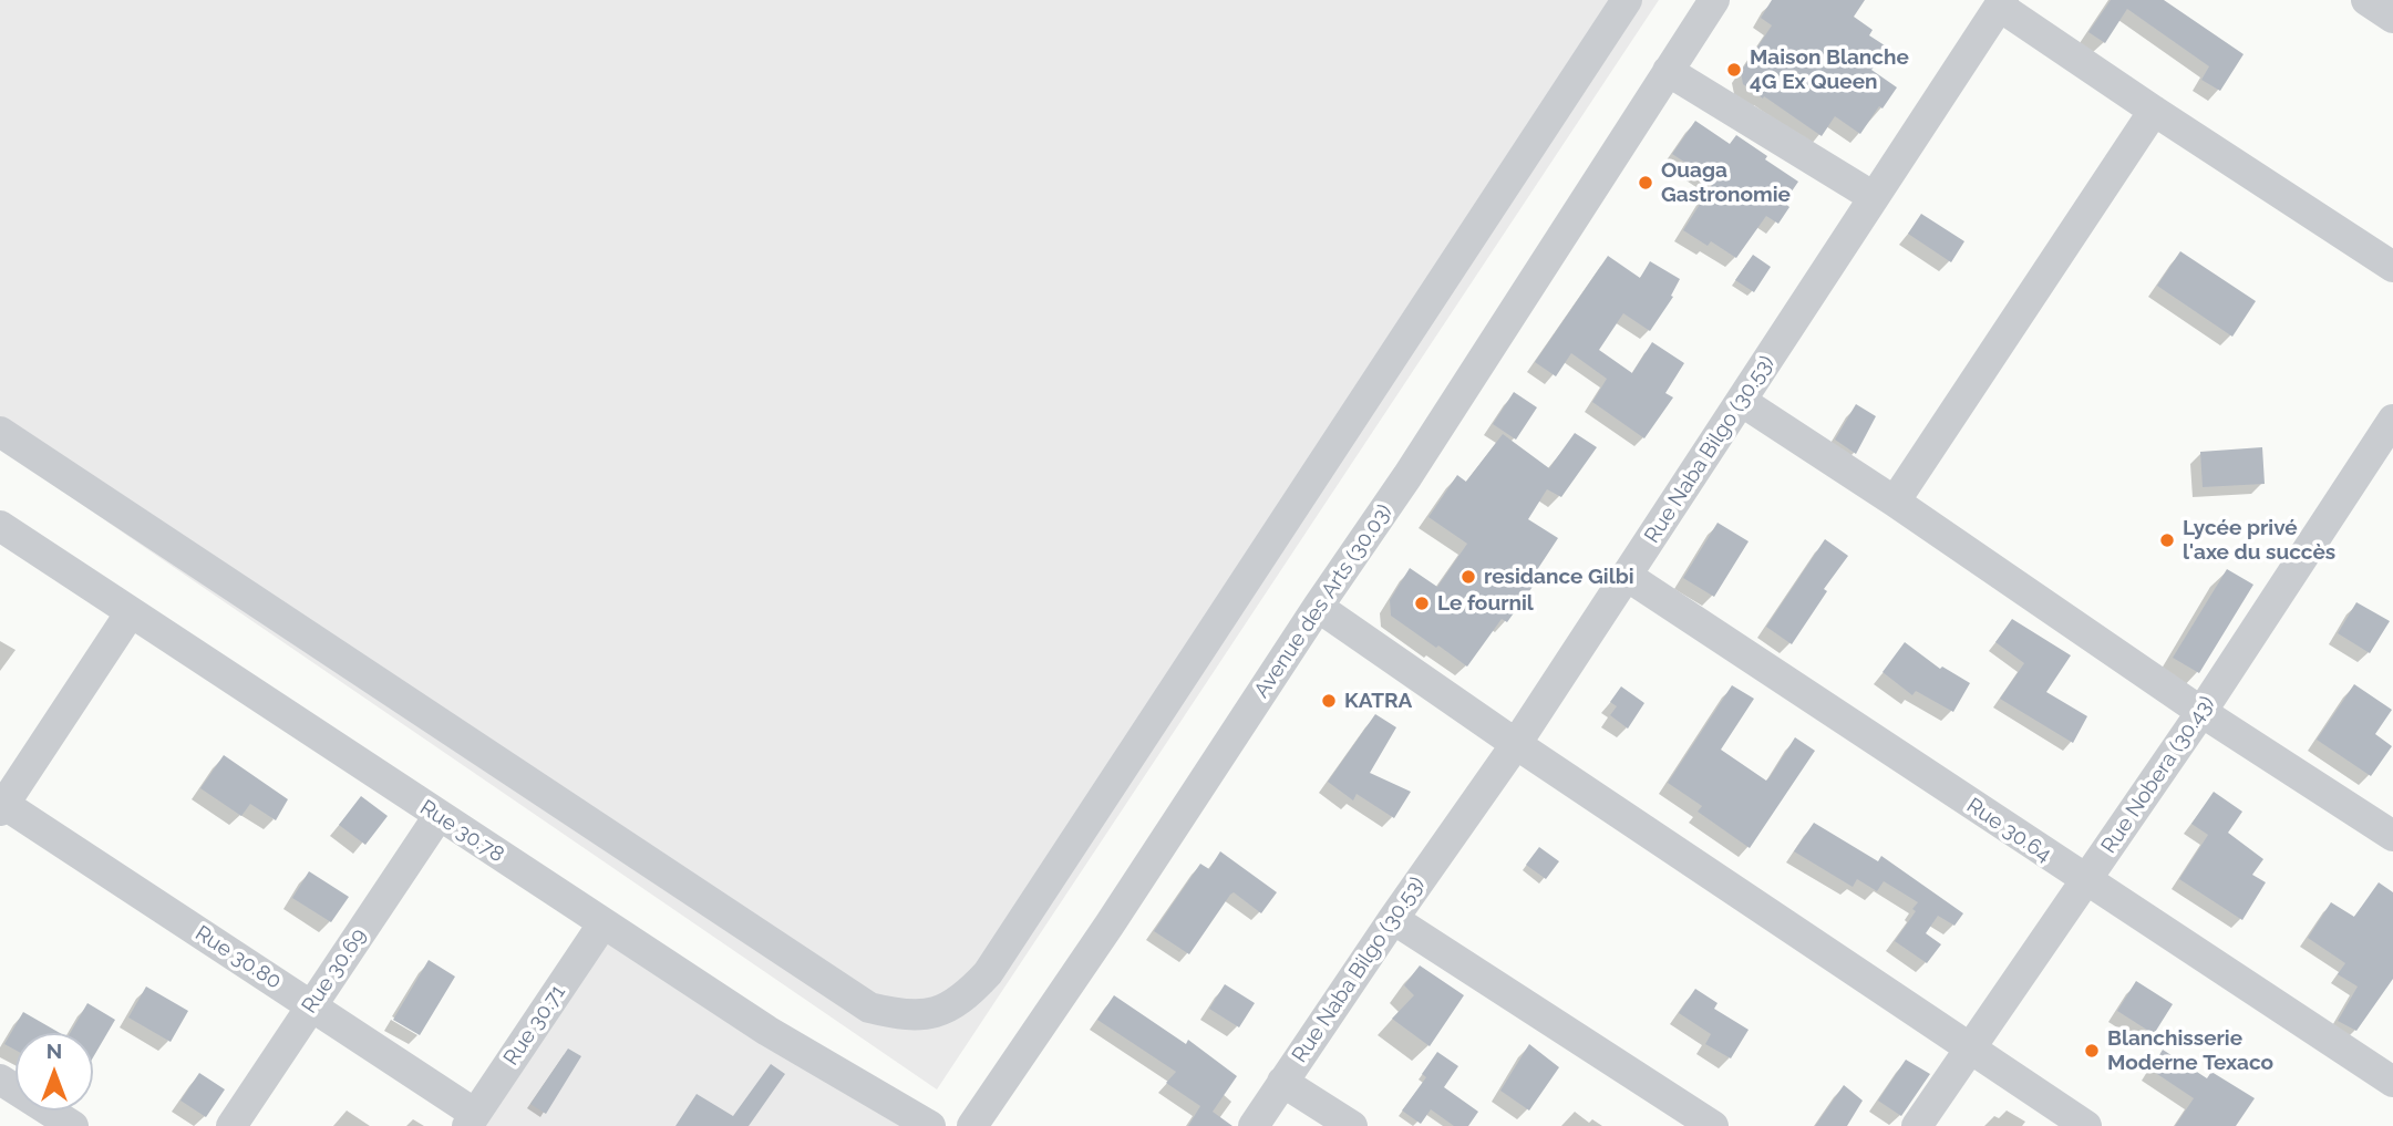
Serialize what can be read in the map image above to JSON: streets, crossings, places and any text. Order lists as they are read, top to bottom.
{
  "streets": {
    "street": [
      "Rue Naba Bilgo (30.53)",
      "Avenue des Arts (30.03)",
      "Rue Nobera (30.43)",
      "Rue 30.64",
      "Rue 30.78",
      "Rue 30.80",
      "Rue 30.69",
      "Rue 30.71"
    ]
  },
  "crossings": [
    ["Rue Naba Bilgo (30.53)", "Rue 30.64"],
    ["Rue Nobera (30.43)", "Rue 30.64"],
    ["Rue 30.78", "Rue 30.69"],
    ["Rue 30.78", "Rue 30.71"],
    ["Rue 30.80", "Rue 30.69"],
    ["Rue 30.80", "Rue 30.71"]
  ],
  "places": [
    "Maison Blanche 4G Ex Queen",
    "Ouaga Gastronomie",
    "Lycée privé l'axe du succès",
    "residance Gilbi",
    "Le fournil",
    "KATRA",
    "Blanchisserie Moderne Texaco"
  ],
  "north": "top"
}
